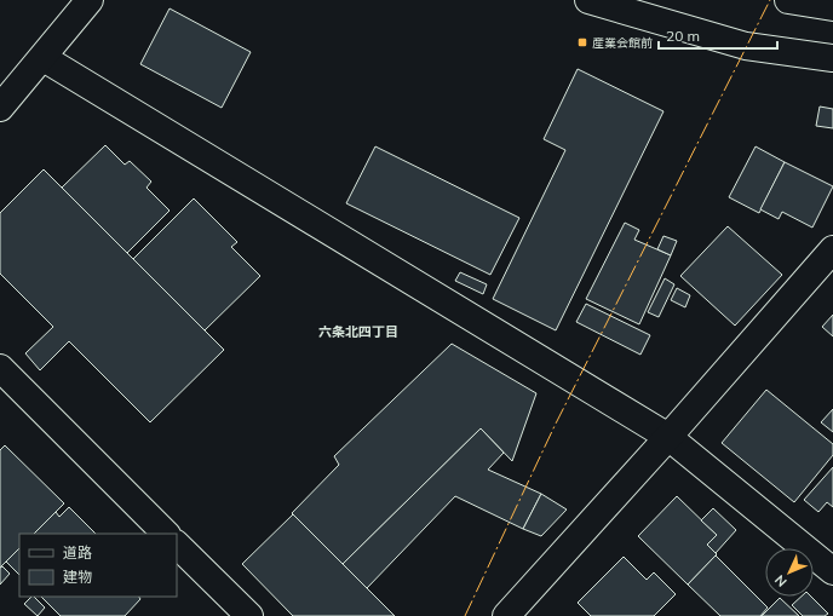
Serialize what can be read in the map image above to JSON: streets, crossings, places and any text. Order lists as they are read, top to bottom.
{
  "districts": ["六条北四丁目"],
  "places": {
    "transit": ["産業会館前"]
  },
  "legend": ["道路", "建物"],
  "scale_bar": "20 m",
  "north": "bottom left"
}
